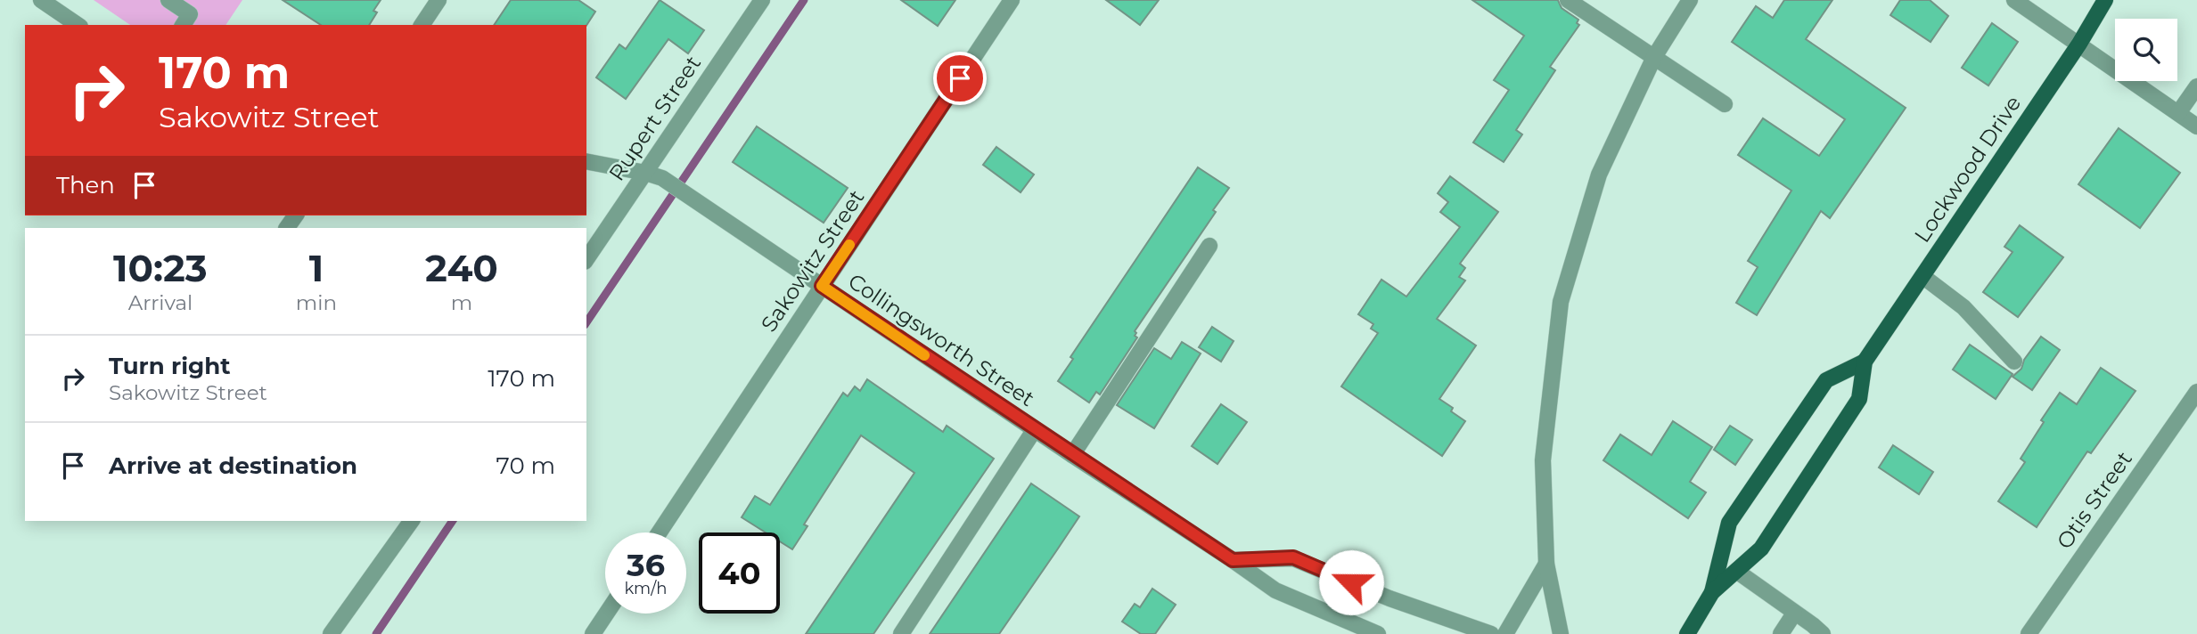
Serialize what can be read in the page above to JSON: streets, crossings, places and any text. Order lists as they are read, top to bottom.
{
  "streets": {
    "main road": ["Lockwood Drive"],
    "street": [
      "Rupert Street",
      "Sakowitz Street",
      "Collingsworth Street",
      "Otis Street"
    ]
  },
  "crossings": [
    ["Rupert Street", "Collingsworth Street"],
    ["Sakowitz Street", "Collingsworth Street"]
  ],
  "page": {
    "turn": ["170 m", "Sakowitz Street"],
    "then": "Then",
    "eta": [
      "10:23",
      "Arrival",
      "1",
      "min",
      "240",
      "m"
    ],
    "list": [
      {
        "name": "Turn right",
        "note": "Sakowitz Street",
        "value": "170 m"
      },
      {
        "name": "Arrive at destination",
        "value": "70 m"
      }
    ],
    "speed": "36 km/h",
    "limit": "40"
  }
}
